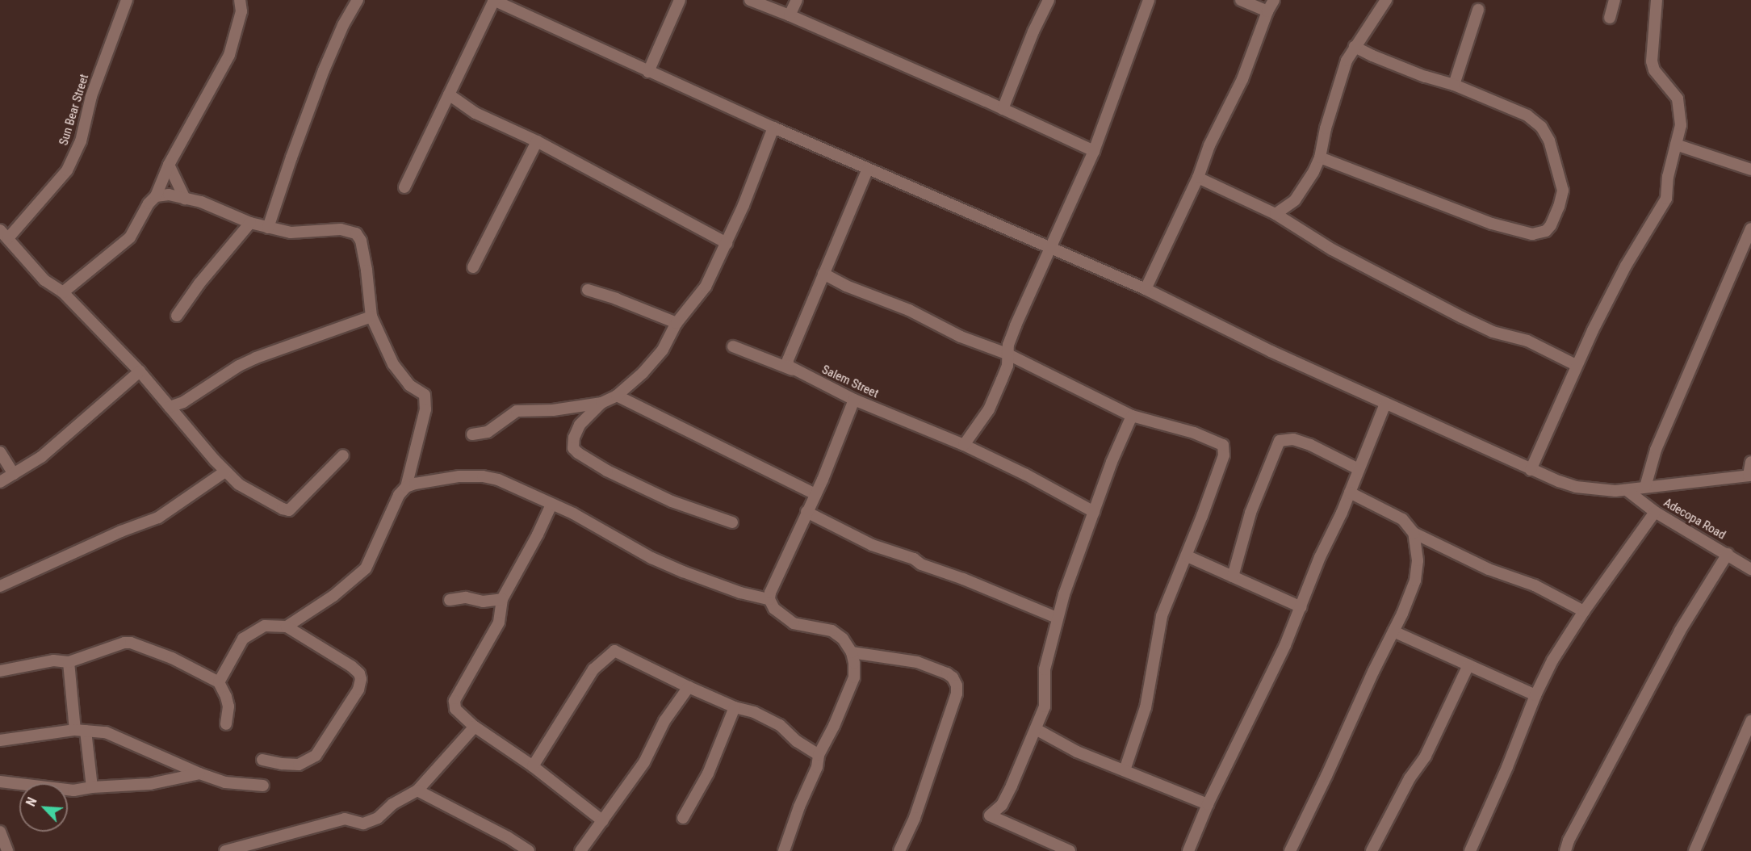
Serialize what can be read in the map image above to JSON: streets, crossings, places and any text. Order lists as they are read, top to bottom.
{
  "streets": {
    "street": ["Sun Bear Street", "Salem Street", "Adecopa Road"]
  },
  "north": "top left"
}
